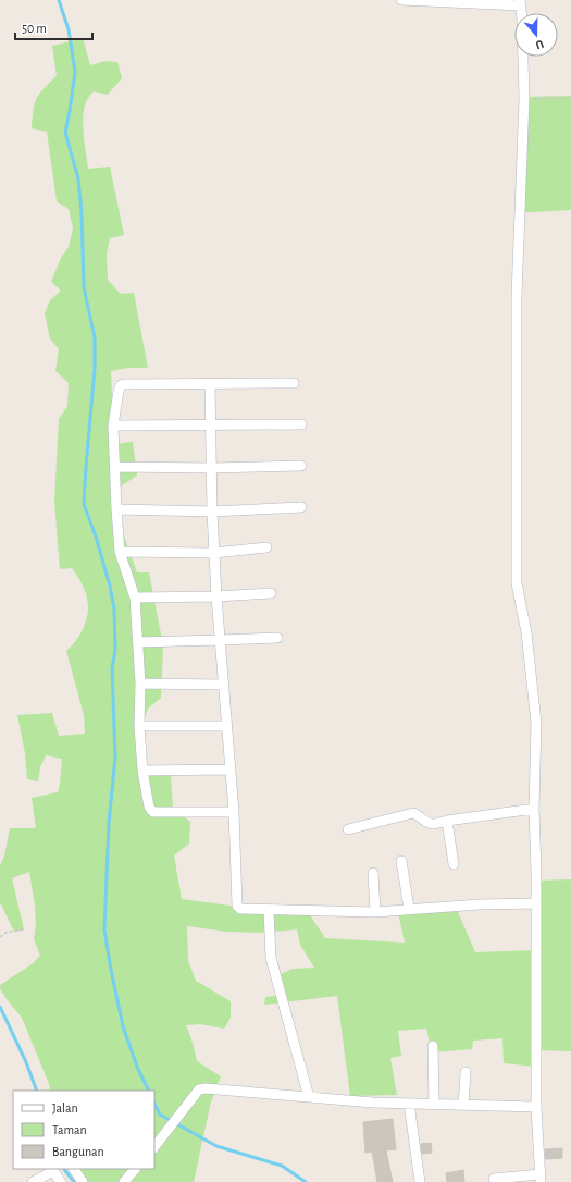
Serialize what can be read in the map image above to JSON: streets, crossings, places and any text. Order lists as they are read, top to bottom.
{
  "legend": ["Jalan", "Taman", "Bangunan"],
  "scale_bar": "50 m",
  "north": "bottom"
}
